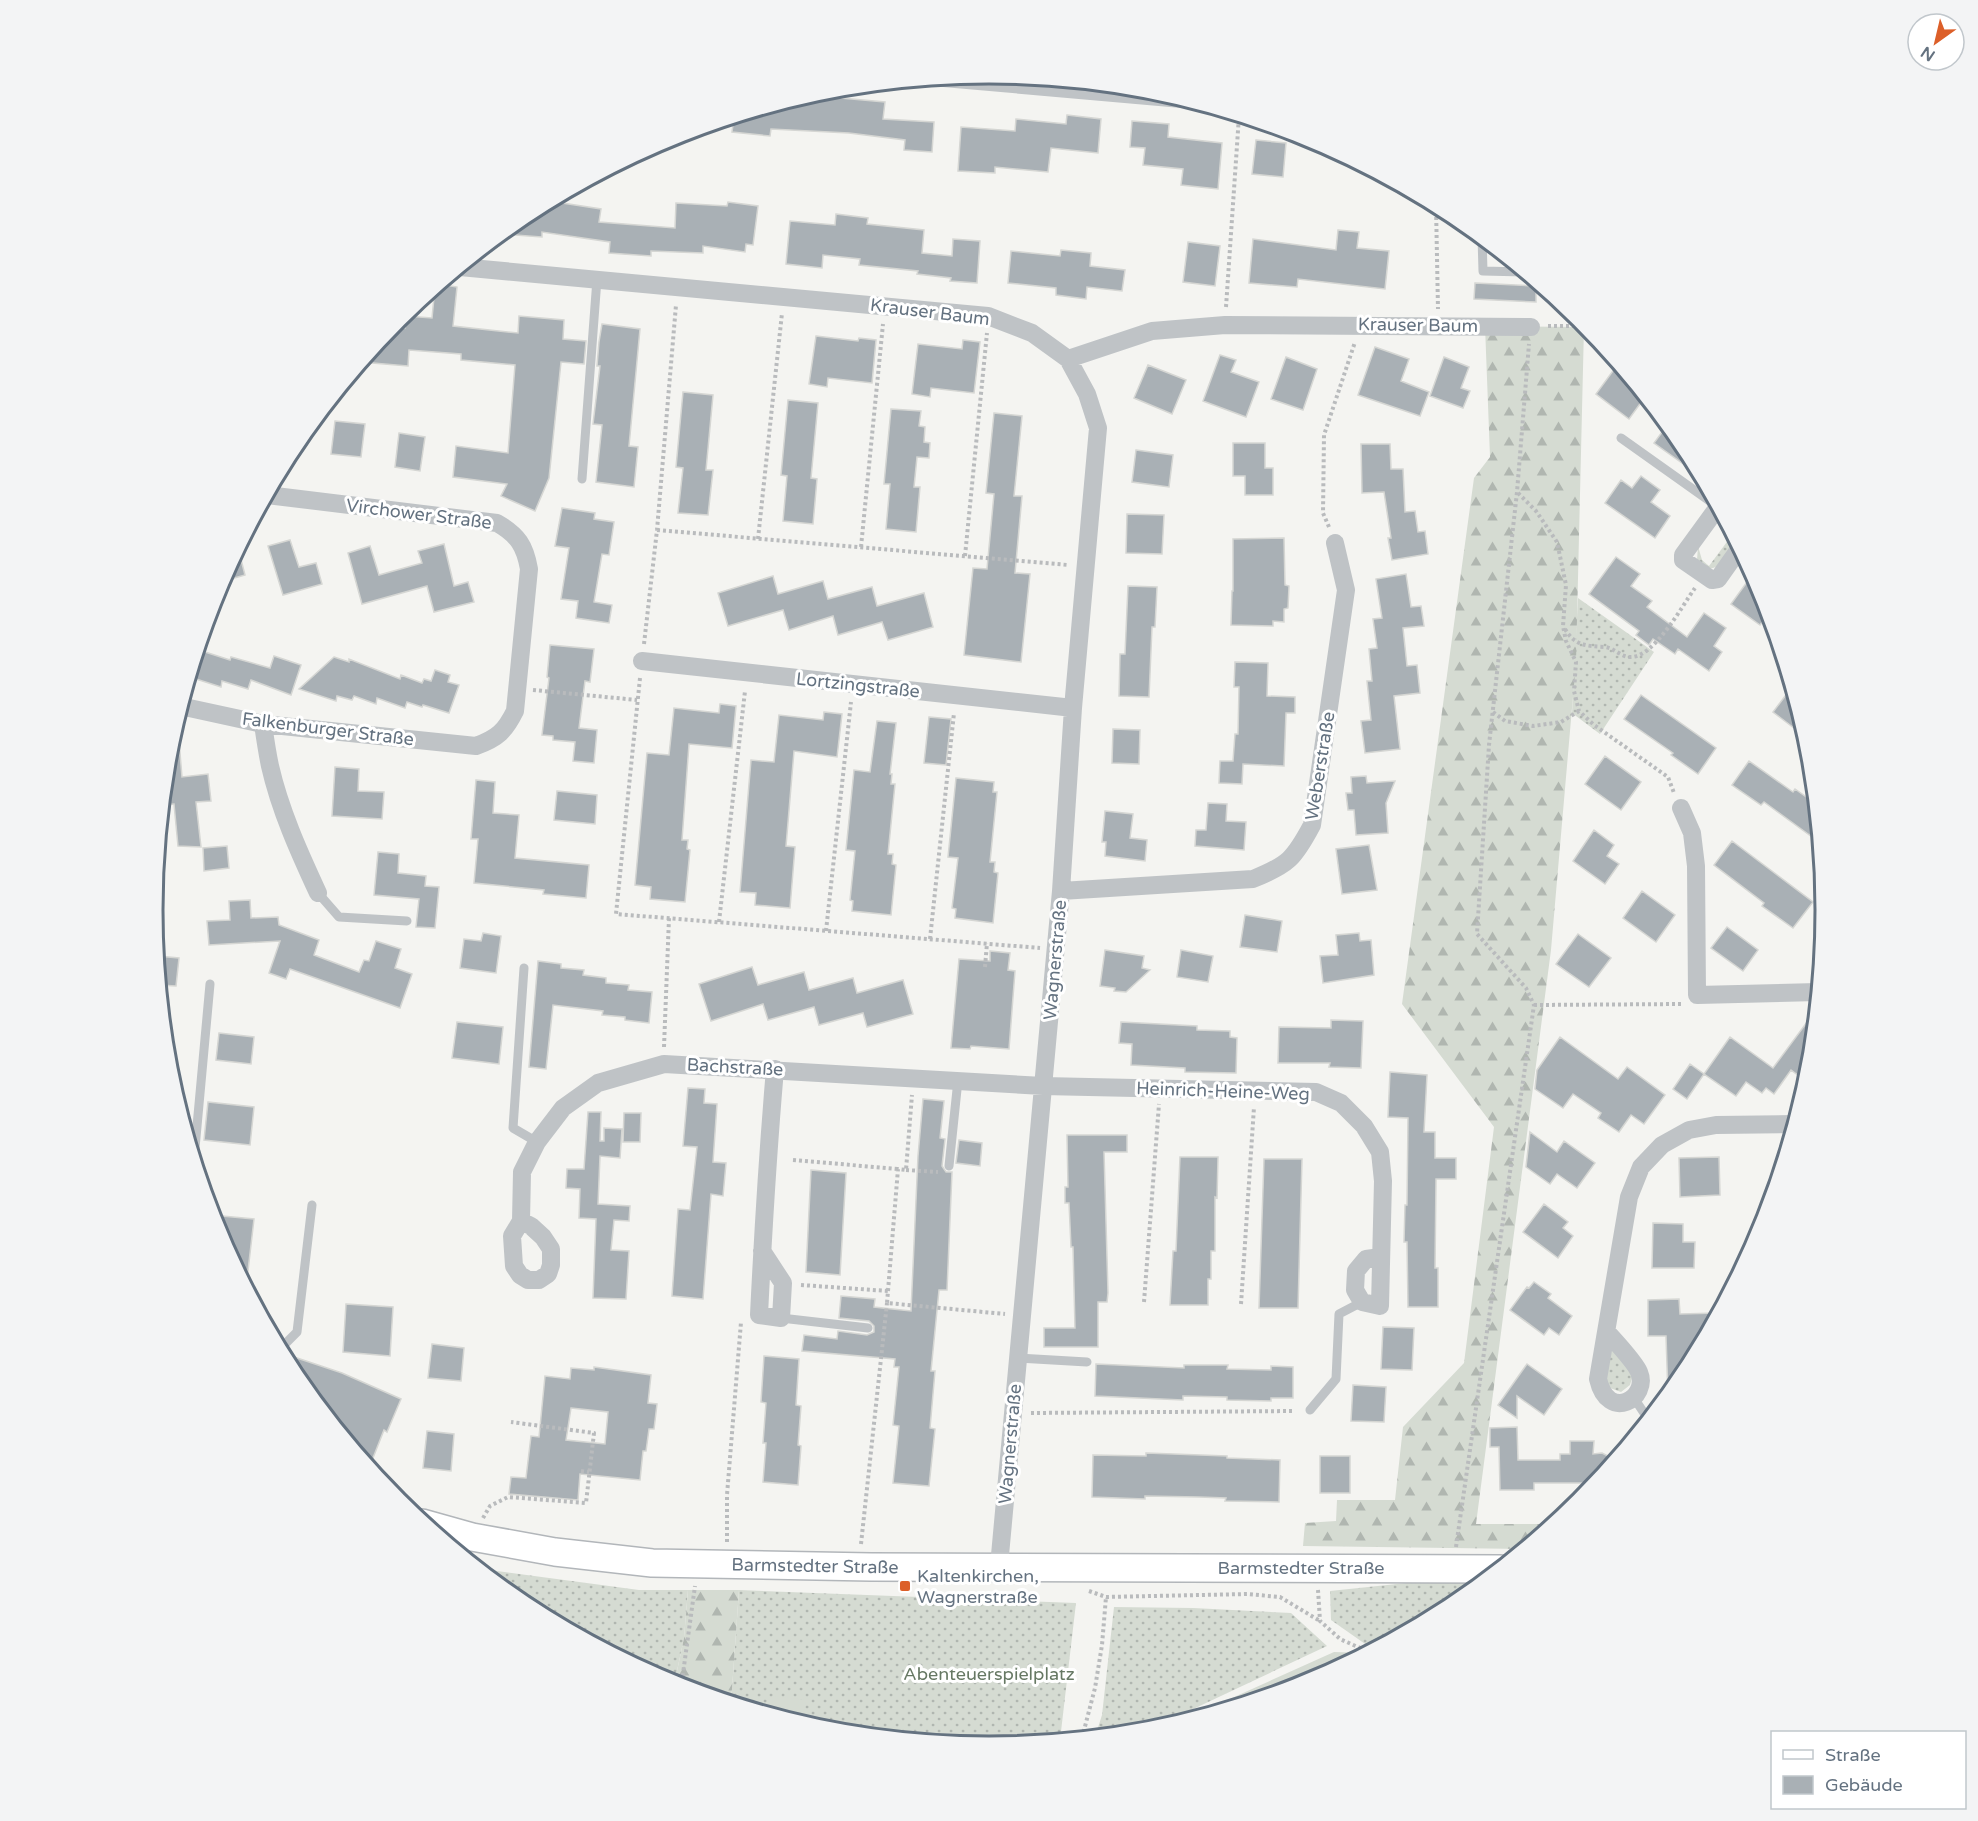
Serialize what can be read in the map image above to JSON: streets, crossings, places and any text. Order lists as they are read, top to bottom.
{
  "streets": {
    "main road": ["Barmstedter Straße"],
    "street": [
      "Krauser Baum",
      "Virchower Straße",
      "Lortzingstraße",
      "Falkenburger Straße",
      "Weberstraße",
      "Wagnerstraße",
      "Bachstraße",
      "Heinrich-Heine-Weg"
    ]
  },
  "crossings": [
    ["Krauser Baum", "Wagnerstraße"],
    ["Virchower Straße", "Falkenburger Straße"],
    ["Lortzingstraße", "Wagnerstraße"],
    ["Weberstraße", "Wagnerstraße"],
    ["Wagnerstraße", "Bachstraße"],
    ["Wagnerstraße", "Heinrich-Heine-Weg"],
    ["Wagnerstraße", "Barmstedter Straße"],
    ["Bachstraße", "Heinrich-Heine-Weg"]
  ],
  "parks": ["Abenteuerspielplatz"],
  "places": {
    "transit": ["Kaltenkirchen, Wagnerstraße"]
  },
  "legend": ["Straße", "Gebäude"],
  "north": "bottom left"
}
